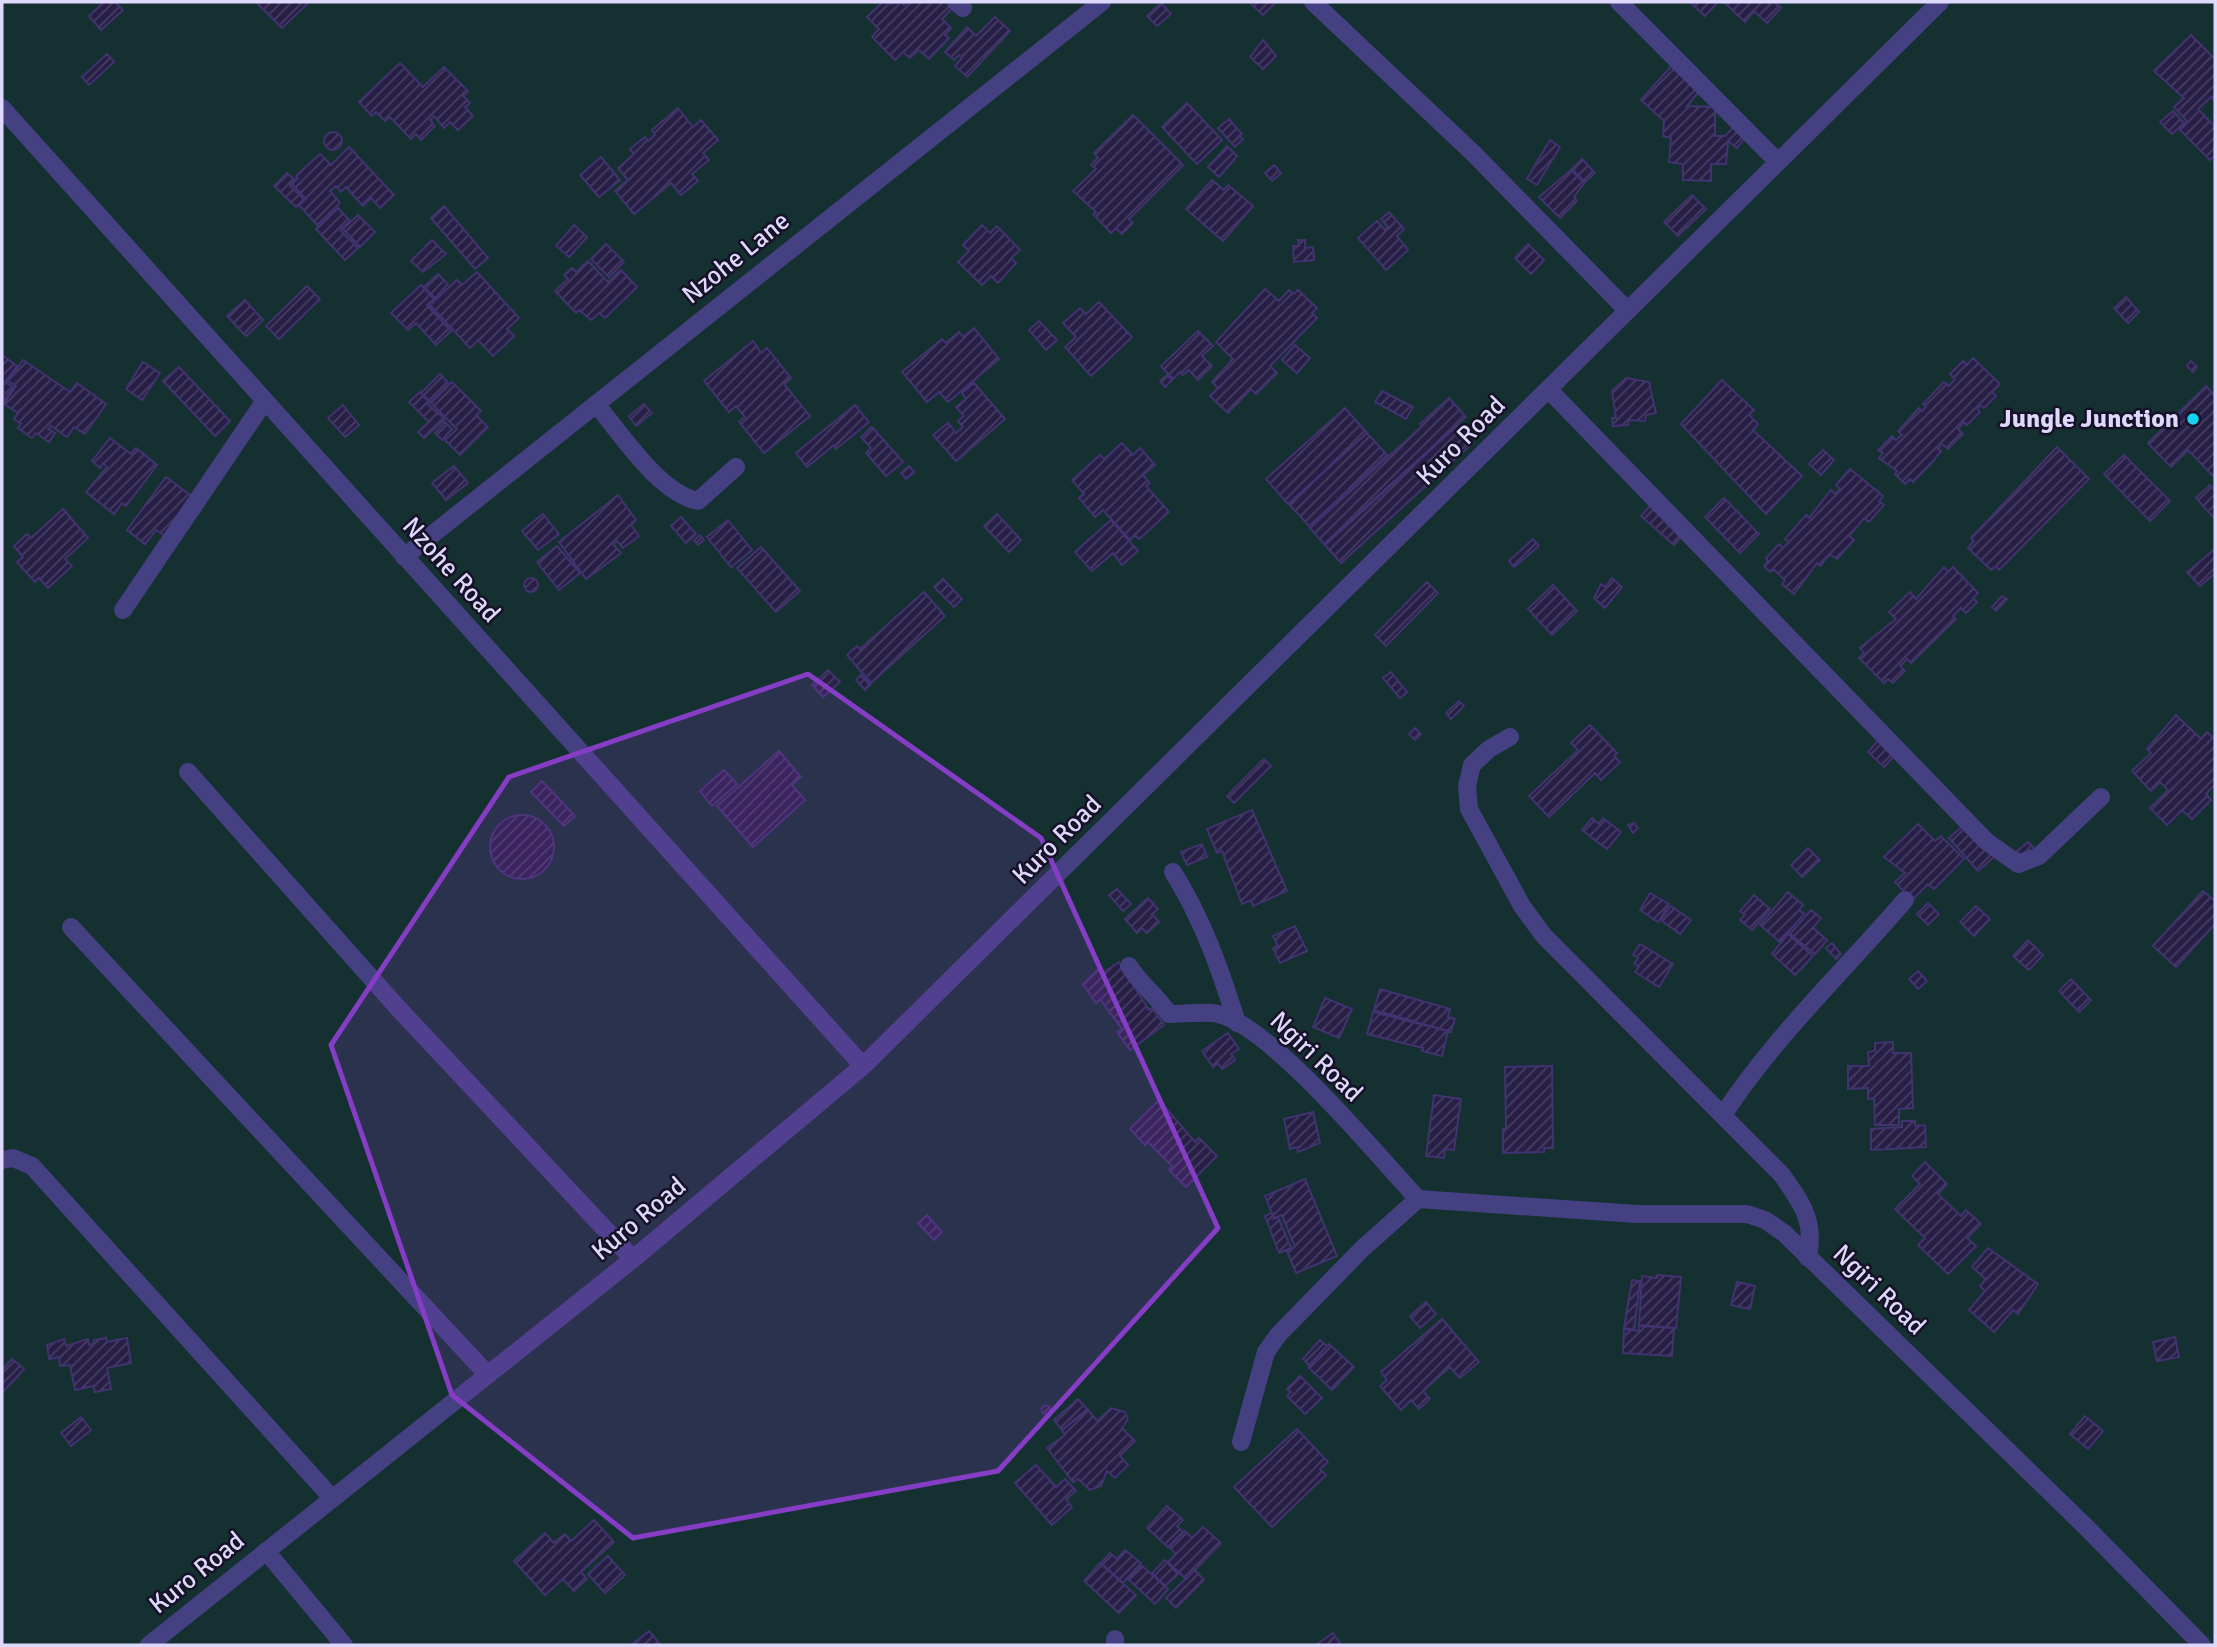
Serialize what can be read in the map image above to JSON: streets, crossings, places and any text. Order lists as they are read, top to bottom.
{
  "streets": {
    "street": [
      "Nzohe Lane",
      "Kuro Road",
      "Nzohe Road",
      "Ngiri Road"
    ]
  },
  "crossings": [
    ["Nzohe Lane", "Nzohe Road"],
    ["Kuro Road", "Nzohe Road"]
  ],
  "places": ["Jungle Junction"]
}
